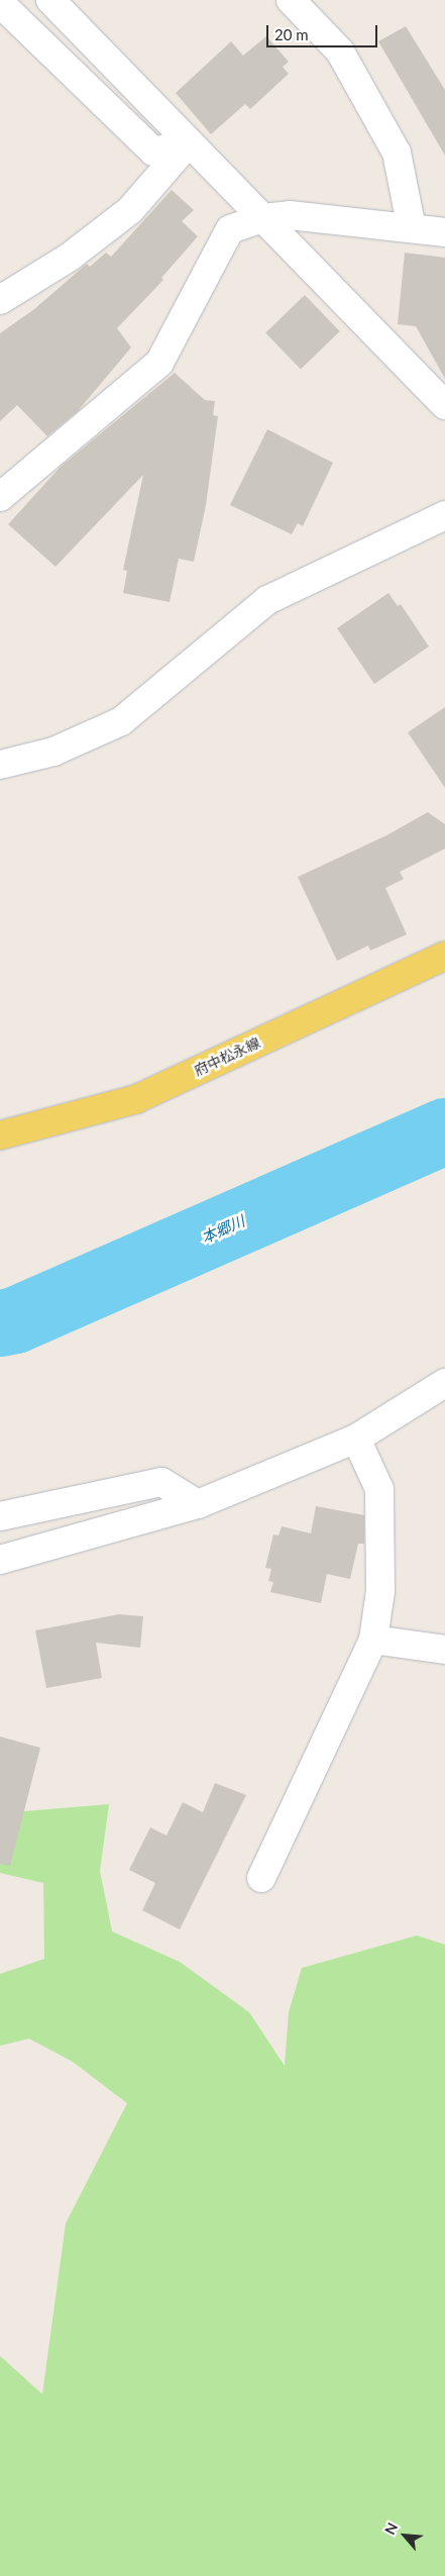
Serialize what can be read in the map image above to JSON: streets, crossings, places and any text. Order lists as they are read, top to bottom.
{
  "streets": {
    "main road": ["府中松永線"]
  },
  "water": ["本郷川"],
  "scale_bar": "20 m",
  "north": "top left"
}
